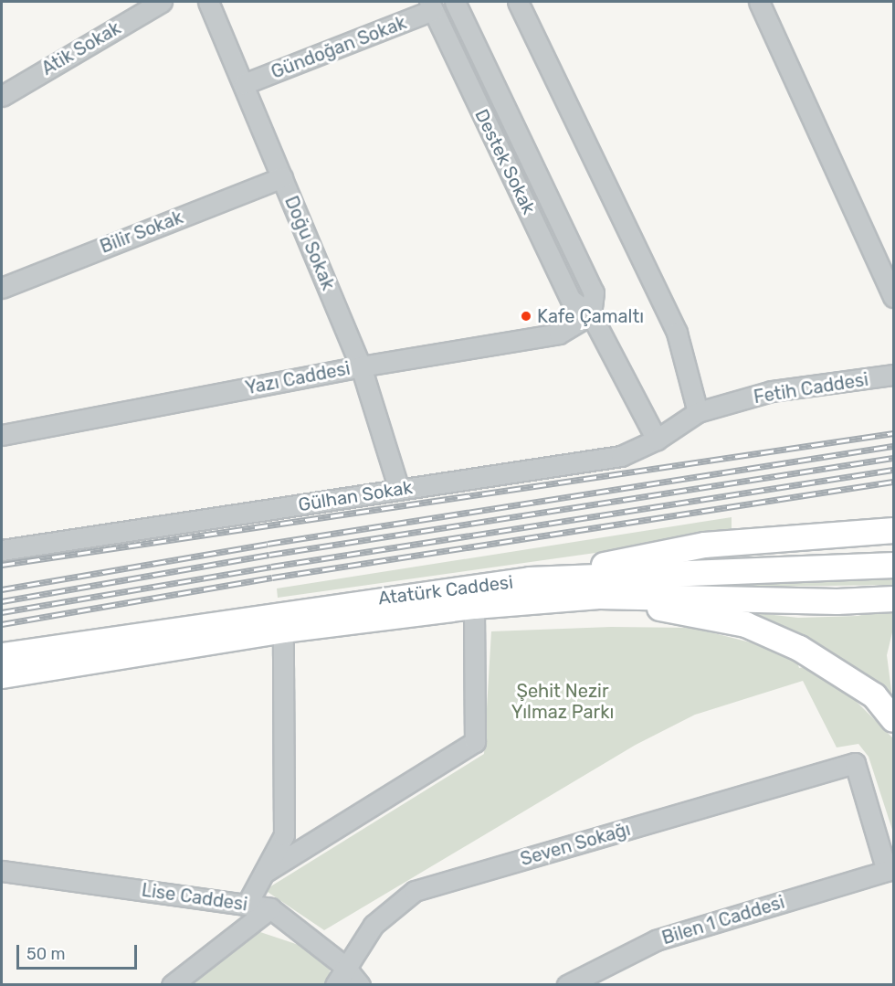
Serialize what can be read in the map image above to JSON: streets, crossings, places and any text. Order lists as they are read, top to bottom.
{
  "streets": {
    "main road": ["Atatürk Caddesi"],
    "street": [
      "Gündoğan Sokak",
      "Atik Sokak",
      "Destek Sokak",
      "Bilir Sokak",
      "Doğu Sokak",
      "Yazı Caddesi",
      "Fetih Caddesi",
      "Gülhan Sokak",
      "Seven Sokağı",
      "Lise Caddesi",
      "Bilen 1 Caddesi"
    ]
  },
  "crossings": [
    ["Gündoğan Sokak", "Destek Sokak"],
    ["Gündoğan Sokak", "Doğu Sokak"],
    ["Destek Sokak", "Yazı Caddesi"],
    ["Destek Sokak", "Gülhan Sokak"],
    ["Bilir Sokak", "Doğu Sokak"],
    ["Doğu Sokak", "Yazı Caddesi"],
    ["Doğu Sokak", "Gülhan Sokak"],
    ["Fetih Caddesi", "Gülhan Sokak"],
    ["Seven Sokağı", "Lise Caddesi"],
    ["Seven Sokağı", "Bilen 1 Caddesi"]
  ],
  "parks": ["Şehit Nezir Yılmaz Parkı"],
  "places": ["Kafe Çamaltı"],
  "scale_bar": "50 m"
}
